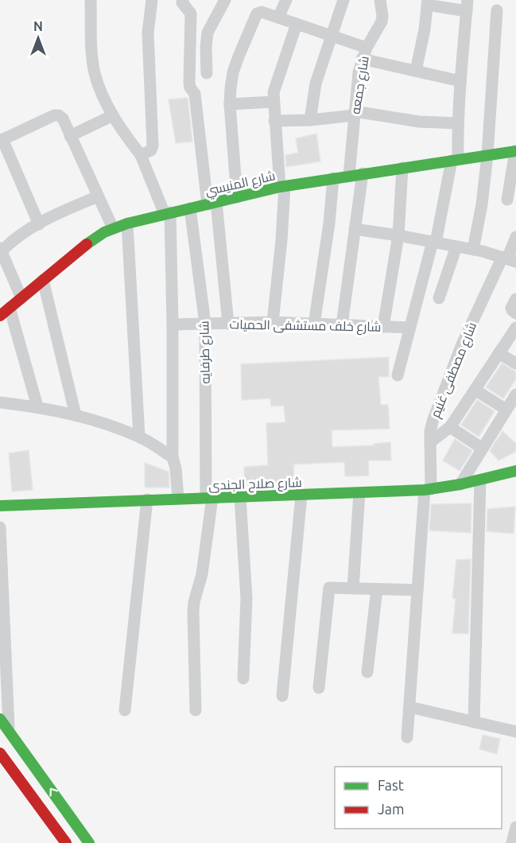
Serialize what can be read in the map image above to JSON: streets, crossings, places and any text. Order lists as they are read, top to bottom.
{
  "streets": {
    "main road": ["شارع المنيسي", "شارع صلاح الجندى"],
    "street": [
      "شارع جمعه",
      "شارع خلف مستشفى الحميات",
      "شارع طرفايه",
      "شارع مصطفى غنيم"
    ]
  },
  "crossings": [
    ["شارع جمعه", "شارع المنيسي"],
    ["شارع المنيسي", "شارع طرفايه"],
    ["شارع خلف مستشفى الحميات", "شارع طرفايه"],
    ["شارع طرفايه", "شارع صلاح الجندى"],
    ["شارع مصطفى غنيم", "شارع صلاح الجندى"]
  ],
  "legend": ["Fast", "Jam"],
  "north": "top"
}
